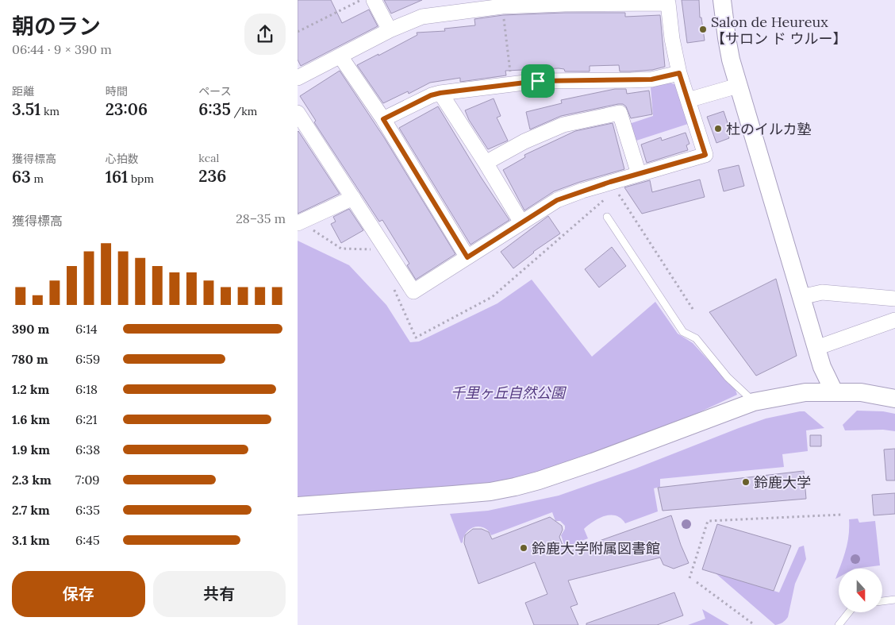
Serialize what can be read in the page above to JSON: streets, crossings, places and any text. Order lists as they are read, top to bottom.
{
  "parks": ["千里ヶ丘自然公園"],
  "places": [
    "Salon de Heureux 【サロン ド ウルー】",
    "杜のイルカ塾",
    "鈴鹿大学",
    "鈴鹿大学附属図書館"
  ],
  "north": "bottom",
  "page": {
    "heading": ["朝のラン", "06:44 · 9 × 390 m"],
    "stats": [
      ["距離", "3.51 km"],
      ["時間", "23:06"],
      ["ペース", "6:35 /km"],
      ["獲得標高", "63 m"],
      ["心拍数", "161 bpm"],
      ["kcal", "236"]
    ],
    "chart": ["獲得標高", "28–35 m"],
    "list": [
      {
        "name": "390 m",
        "note": "6:14"
      },
      {
        "name": "780 m",
        "note": "6:59"
      },
      {
        "name": "1.2 km",
        "note": "6:18"
      },
      {
        "name": "1.6 km",
        "note": "6:21"
      },
      {
        "name": "1.9 km",
        "note": "6:38"
      },
      {
        "name": "2.3 km",
        "note": "7:09"
      },
      {
        "name": "2.7 km",
        "note": "6:35"
      },
      {
        "name": "3.1 km",
        "note": "6:45"
      }
    ],
    "buttons": ["保存", "共有"]
  }
}
